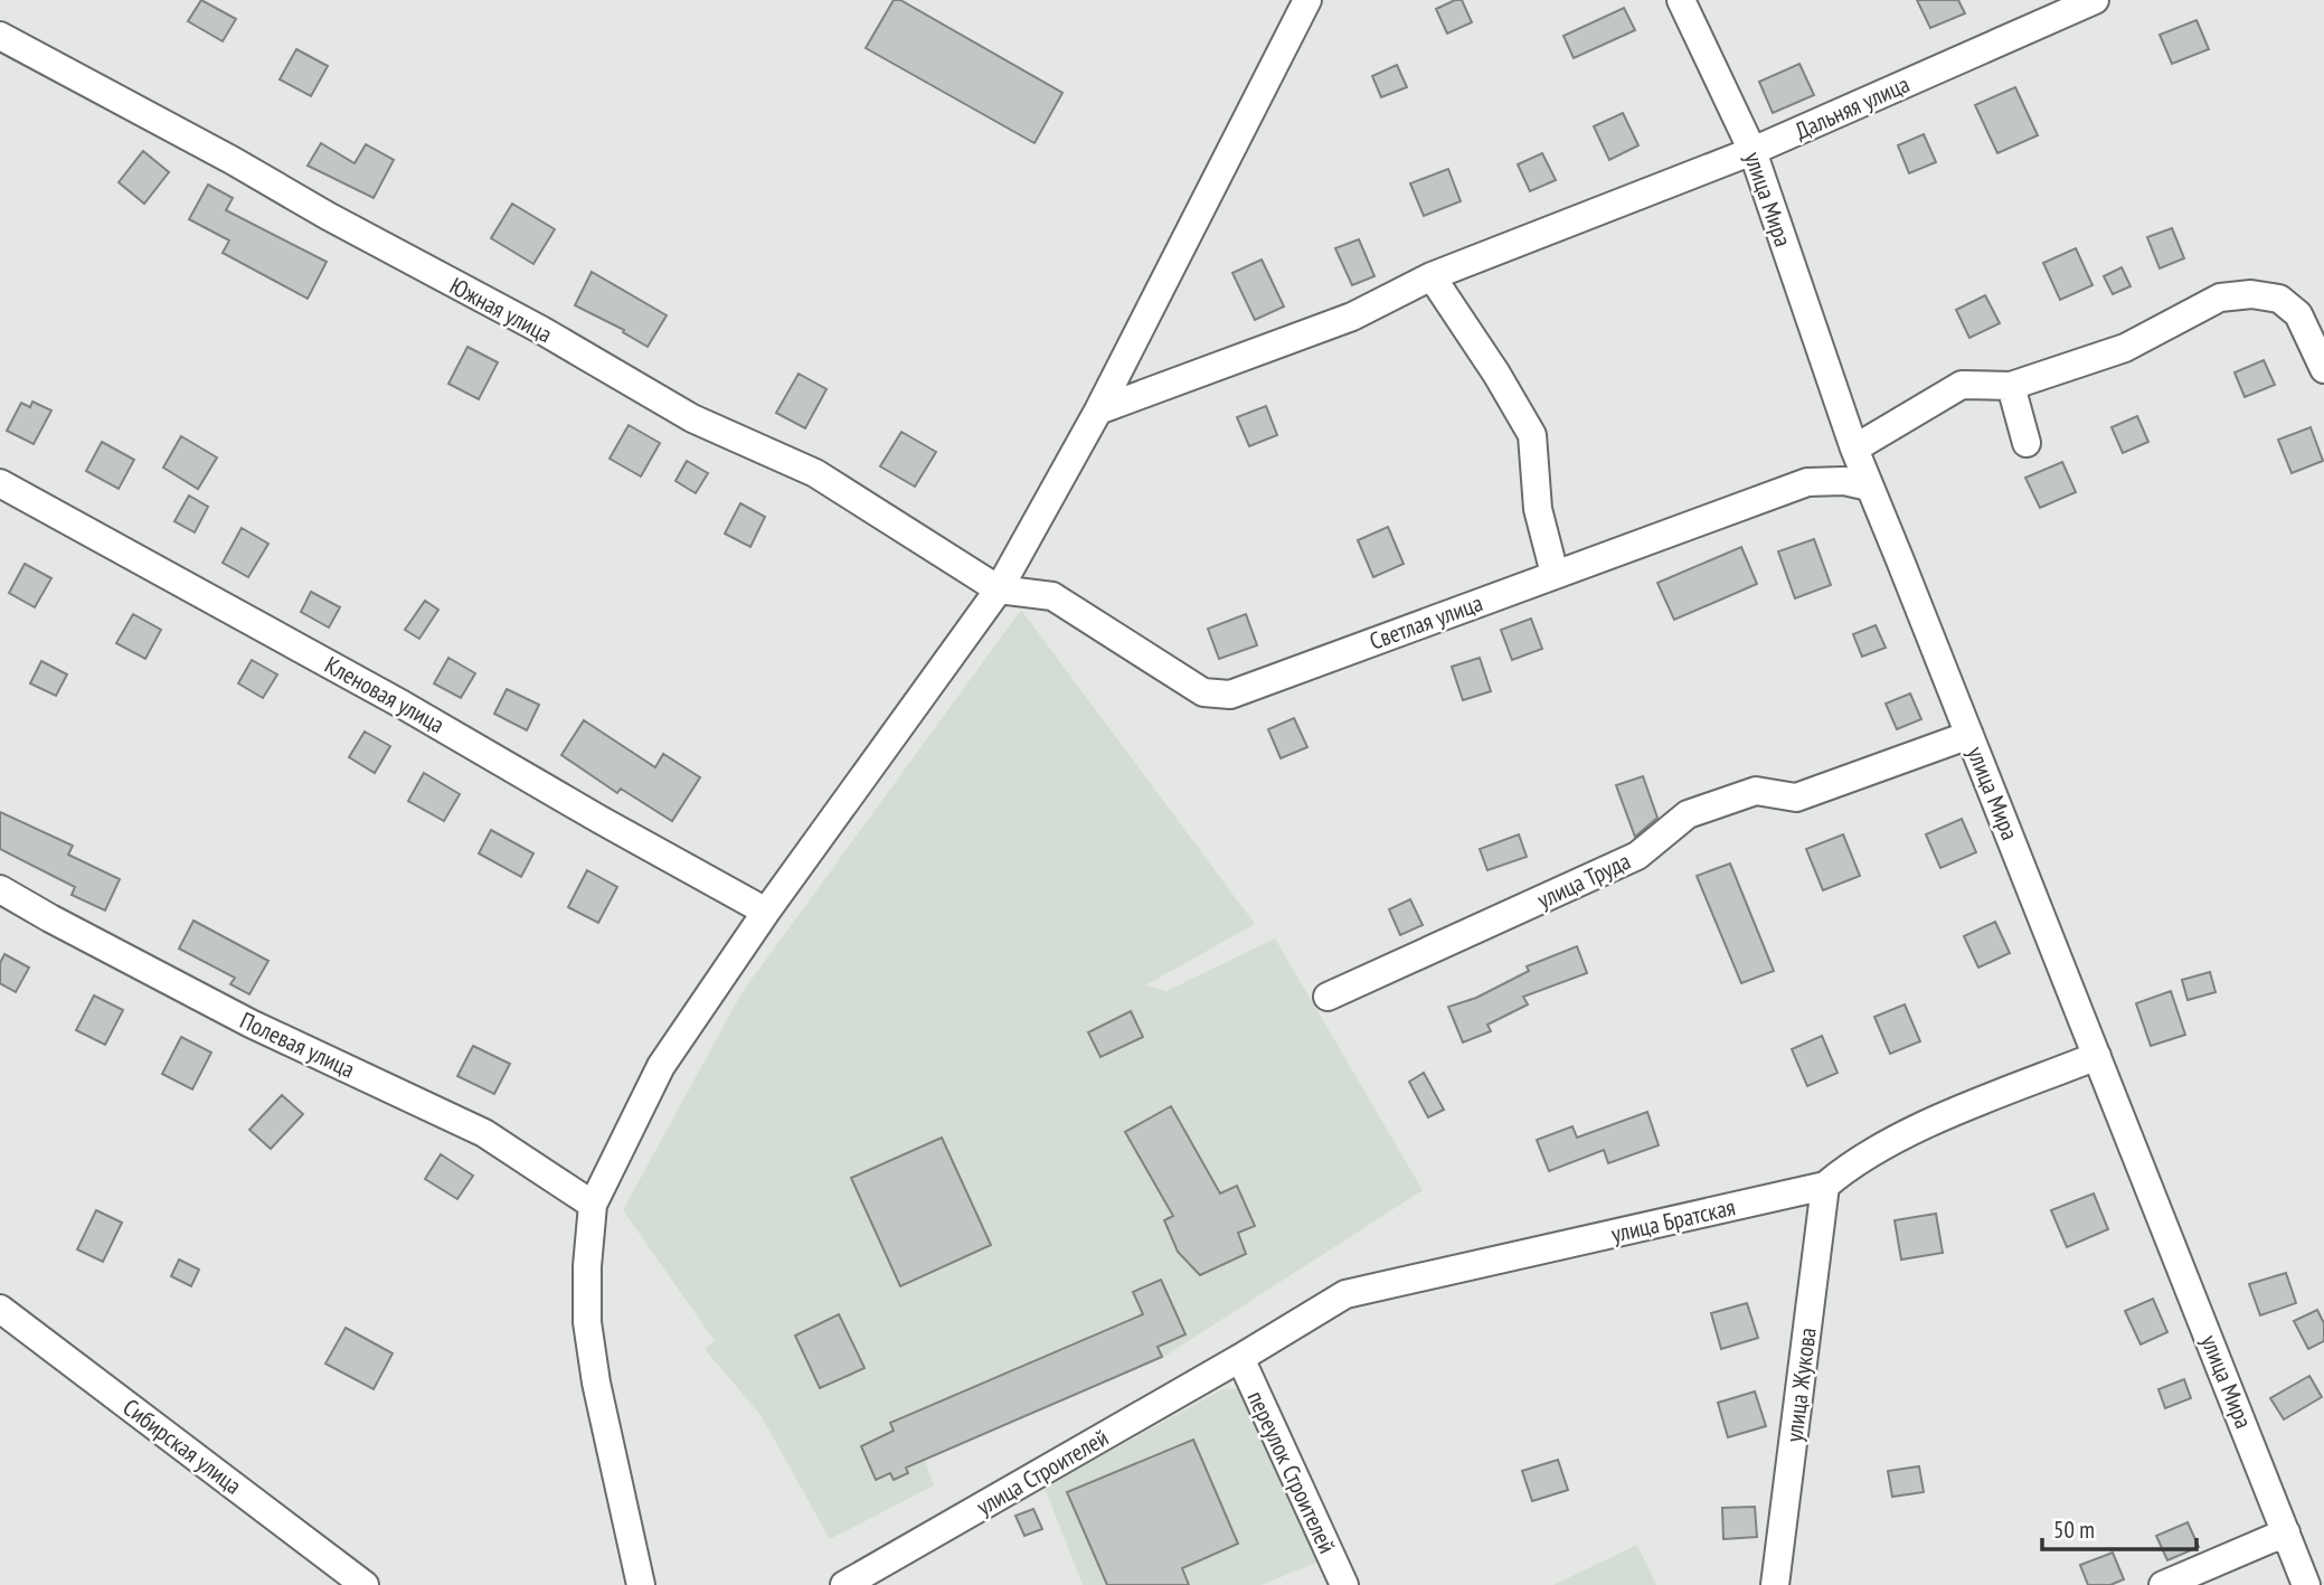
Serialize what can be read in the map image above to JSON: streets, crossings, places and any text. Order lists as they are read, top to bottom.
{
  "streets": {
    "street": [
      "Дальняя улица",
      "улица Мира",
      "Южная улица",
      "Светлая улица",
      "Кленовая улица",
      "улица Труда",
      "Полевая улица",
      "улица Братская",
      "улица Жукова",
      "Сибирская улица",
      "улица Строителей",
      "переулок Строителей"
    ]
  },
  "crossings": [
    ["Дальняя улица", "улица Мира"],
    ["улица Мира", "Светлая улица"],
    ["улица Мира", "улица Труда"],
    ["улица Мира", "улица Братская"],
    ["Южная улица", "Светлая улица"],
    ["улица Братская", "улица Жукова"],
    ["улица Братская", "улица Строителей"],
    ["улица Братская", "переулок Строителей"],
    ["улица Строителей", "переулок Строителей"]
  ],
  "scale_bar": "50 m"
}
